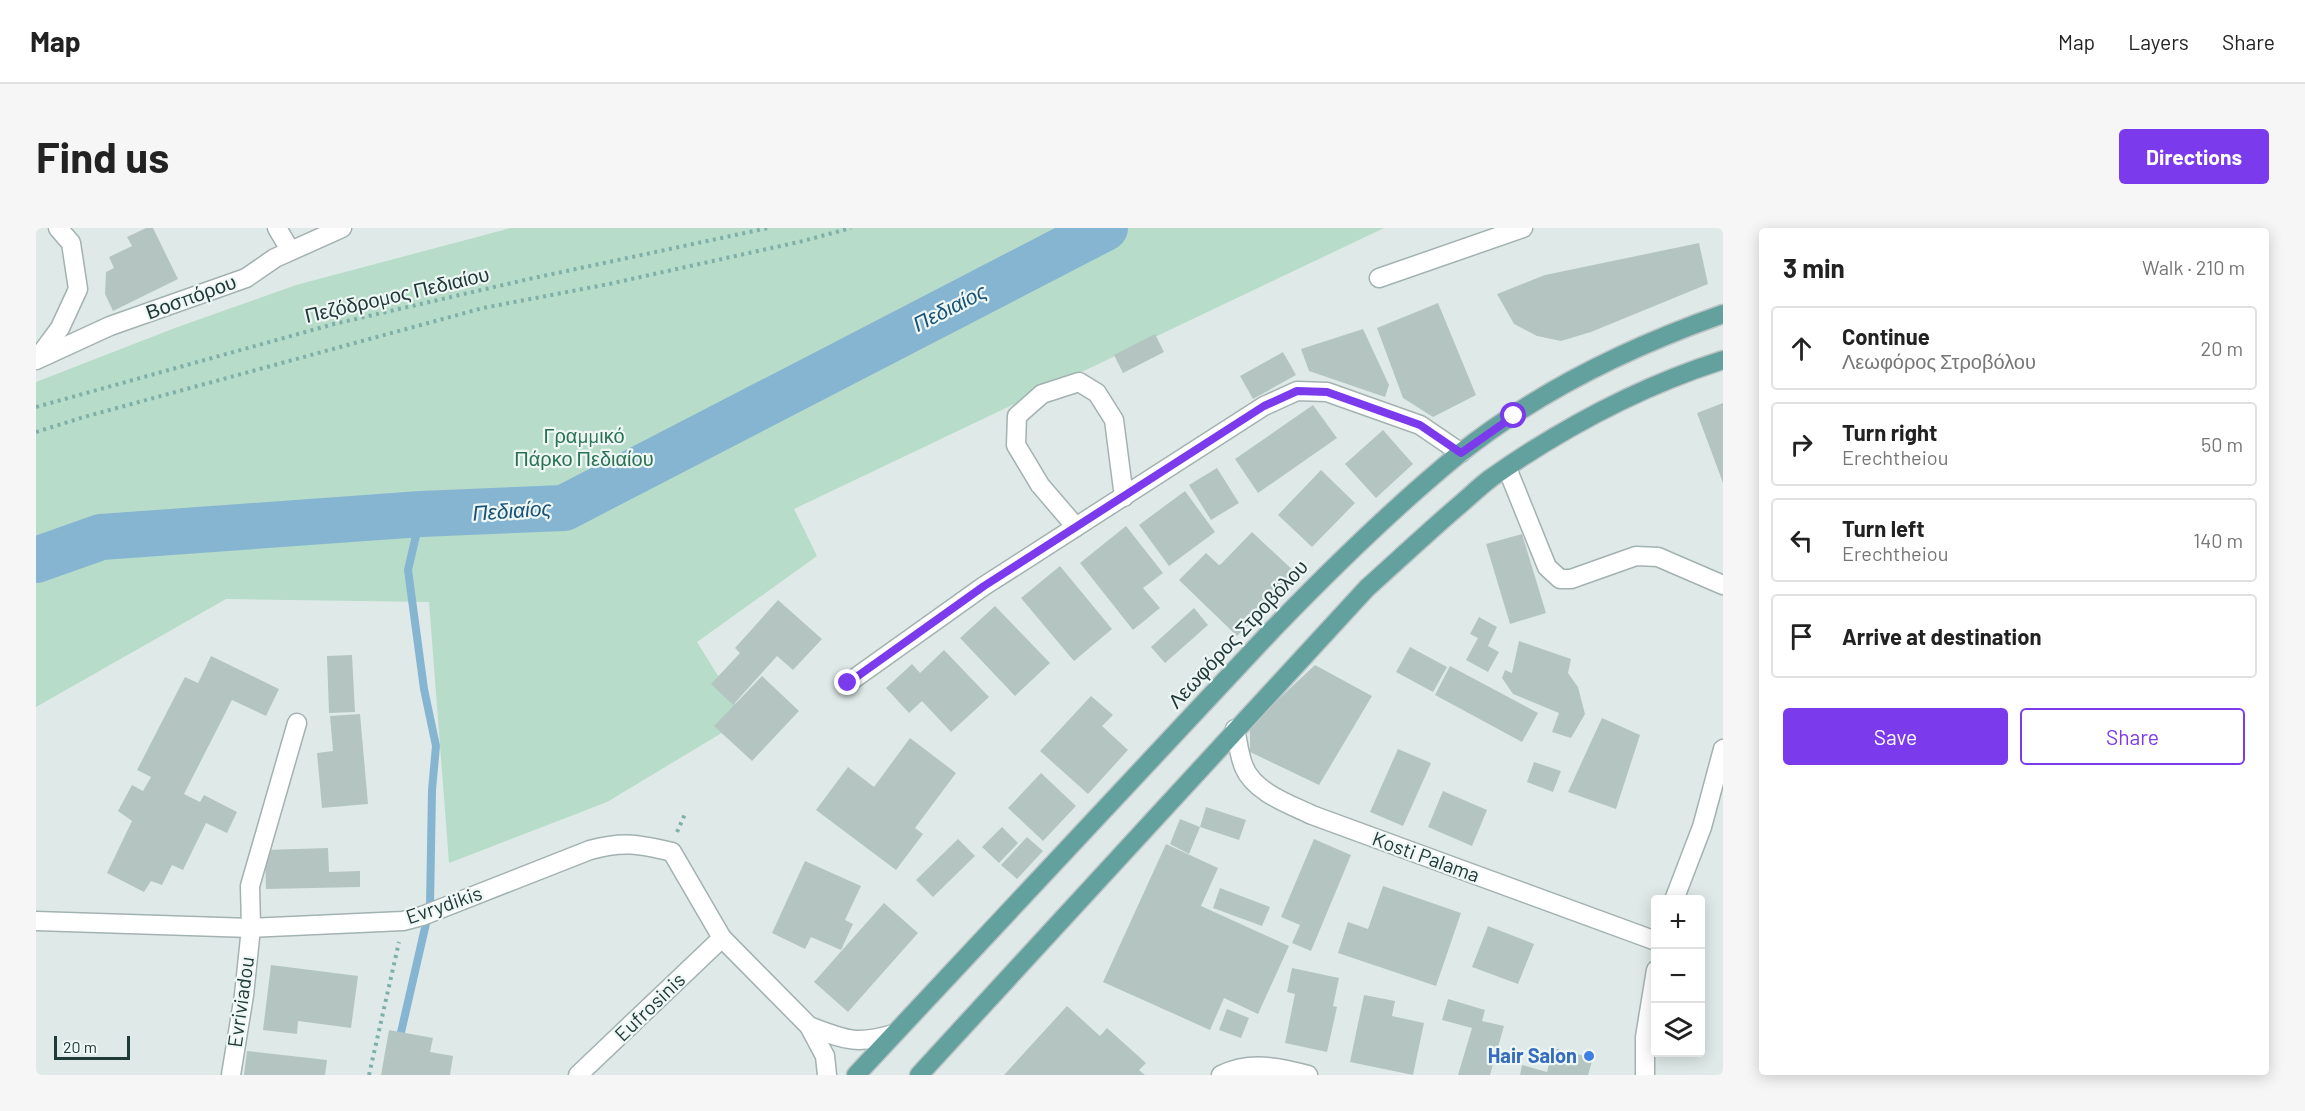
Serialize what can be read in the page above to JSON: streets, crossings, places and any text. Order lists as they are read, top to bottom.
{
  "streets": {
    "main road": ["Λεωφόρος Στροβόλου"],
    "street": [
      "Βοσπόρου",
      "Kosti Palama",
      "Evrydikis",
      "Evriviadou",
      "Eufrosinis"
    ],
    "path": ["Πεζόδρομος Πεδιαίου"]
  },
  "crossings": [
    ["Evrydikis", "Evriviadou"],
    ["Evrydikis", "Eufrosinis"]
  ],
  "water": ["Πεδιαίος"],
  "parks": ["Γραμμικό Πάρκο Πεδιαίου"],
  "places": ["Hair Salon"],
  "scale_bar": "20 m",
  "page": {
    "header": "Map",
    "nav": ["Map", "Layers", "Share"],
    "buttons": [
      "Directions",
      ["Save", "Share"]
    ],
    "title": "Find us",
    "heading": ["3 min", "Walk · 210 m"],
    "list": [
      ["Continue", "Λεωφόρος Στροβόλου", "20 m"],
      ["Turn right", "Erechtheiou", "50 m"],
      ["Turn left", "Erechtheiou", "140 m"],
      "Arrive at destination"
    ],
    "map_buttons": ["+", "−"],
    "scale": "20 m"
  }
}
